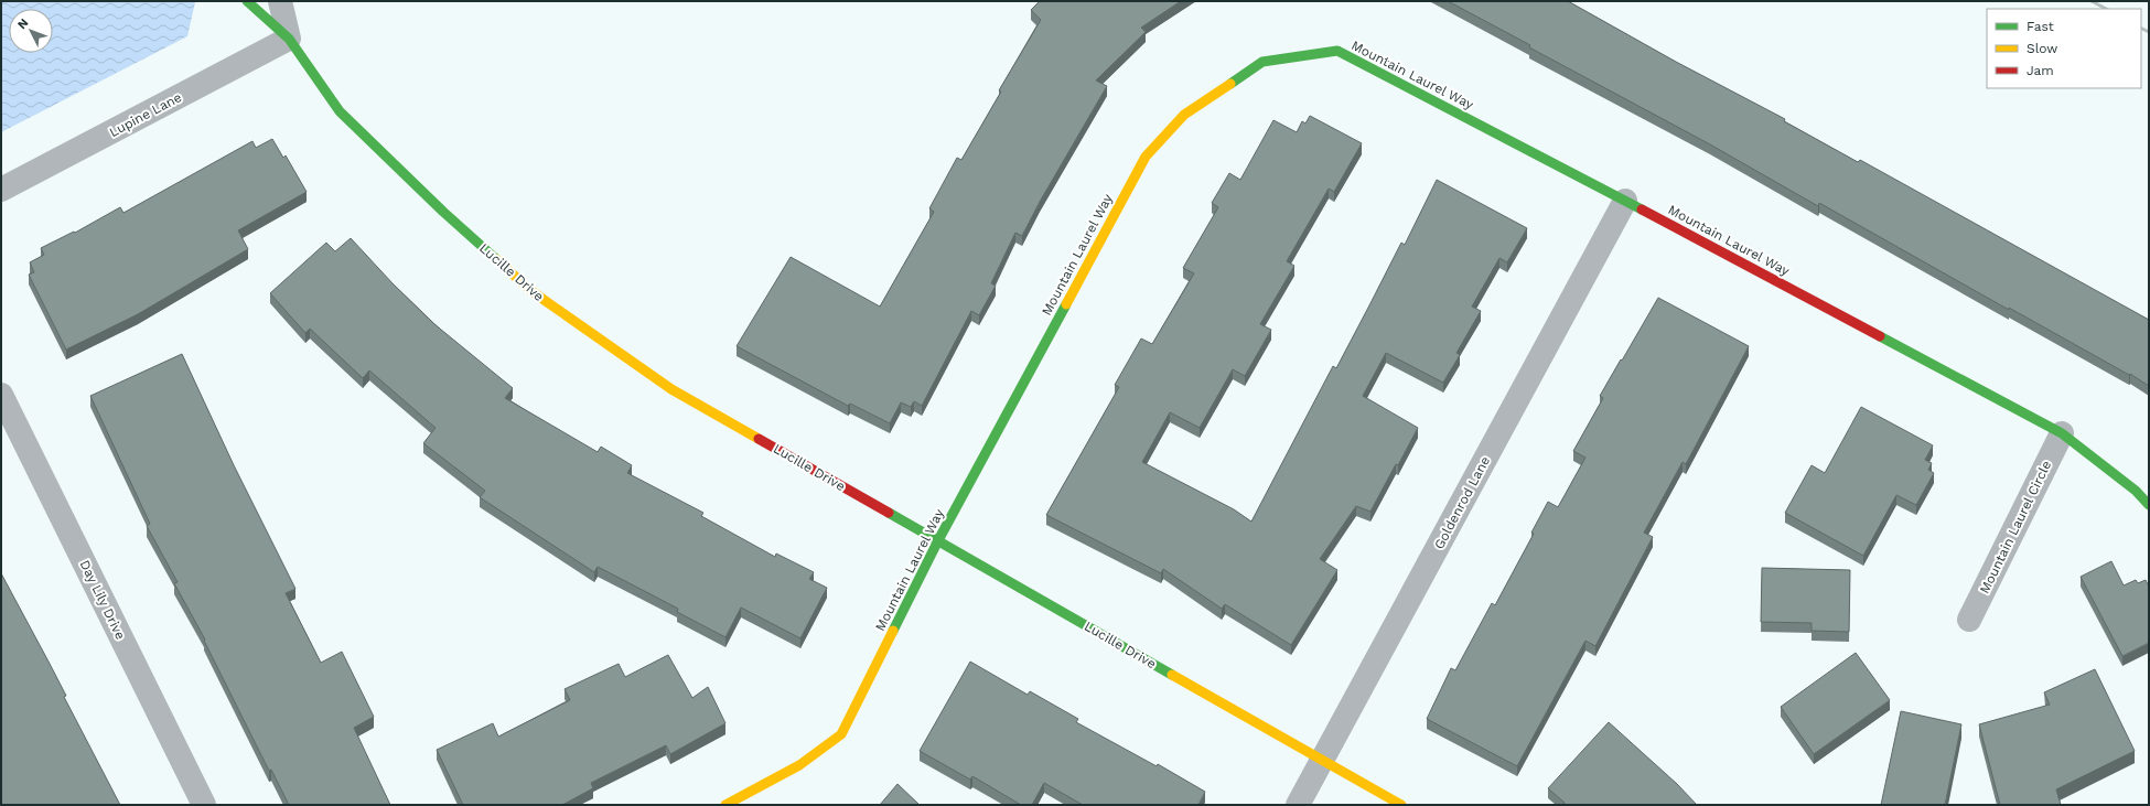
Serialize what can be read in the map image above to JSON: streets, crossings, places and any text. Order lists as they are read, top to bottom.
{
  "streets": {
    "street": [
      "Mountain Laurel Way",
      "Lupine Lane",
      "Lucille Drive",
      "Goldenrod Lane",
      "Mountain Laurel Circle",
      "Day Lily Drive"
    ]
  },
  "crossings": [
    ["Mountain Laurel Way", "Lucille Drive"],
    ["Mountain Laurel Way", "Goldenrod Lane"],
    ["Mountain Laurel Way", "Mountain Laurel Circle"],
    ["Lupine Lane", "Lucille Drive"],
    ["Lucille Drive", "Goldenrod Lane"]
  ],
  "legend": ["Fast", "Slow", "Jam"],
  "north": "top left"
}
